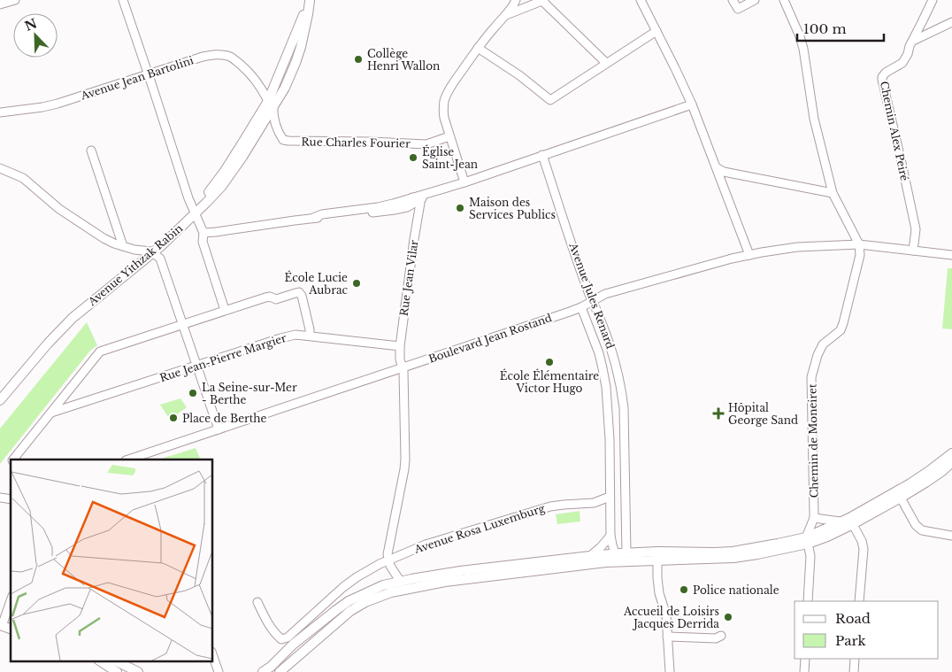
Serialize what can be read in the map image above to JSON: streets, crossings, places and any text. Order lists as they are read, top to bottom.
{
  "streets": {
    "main road": ["Avenue Yithzak Rabin"],
    "street": [
      "Avenue Jean Bartolini",
      "Chemin Alex Peiré",
      "Rue Charles Fourier",
      "Rue Jean Vilar",
      "Avenue Jules Renard",
      "Boulevard Jean Rostand",
      "Rue Jean-Pierre Margier",
      "Chemin de Moneiret",
      "Avenue Rosa Luxemburg"
    ]
  },
  "crossings": [
    ["Avenue Jean Bartolini", "Rue Charles Fourier"],
    ["Avenue Jean Bartolini", "Avenue Yithzak Rabin"],
    ["Chemin Alex Peiré", "Boulevard Jean Rostand"],
    ["Rue Charles Fourier", "Avenue Yithzak Rabin"],
    ["Rue Jean Vilar", "Boulevard Jean Rostand"],
    ["Rue Jean Vilar", "Rue Jean-Pierre Margier"],
    ["Rue Jean Vilar", "Avenue Rosa Luxemburg"],
    ["Avenue Jules Renard", "Boulevard Jean Rostand"],
    ["Avenue Jules Renard", "Avenue Rosa Luxemburg"],
    ["Boulevard Jean Rostand", "Chemin de Moneiret"]
  ],
  "places": {
    "other": [
      "Collège Henri Wallon",
      "Église Saint-Jean",
      "Maison des Services Publics",
      "École Lucie Aubrac",
      "École Élémentaire Victor Hugo",
      "La Seine-sur-Mer - Berthe",
      "Place de Berthe",
      "Police nationale",
      "Accueil de Loisirs Jacques Derrida"
    ],
    "health": ["Hôpital George Sand"]
  },
  "legend": ["Road", "Park"],
  "scale_bar": "100 m",
  "north": "top left"
}
